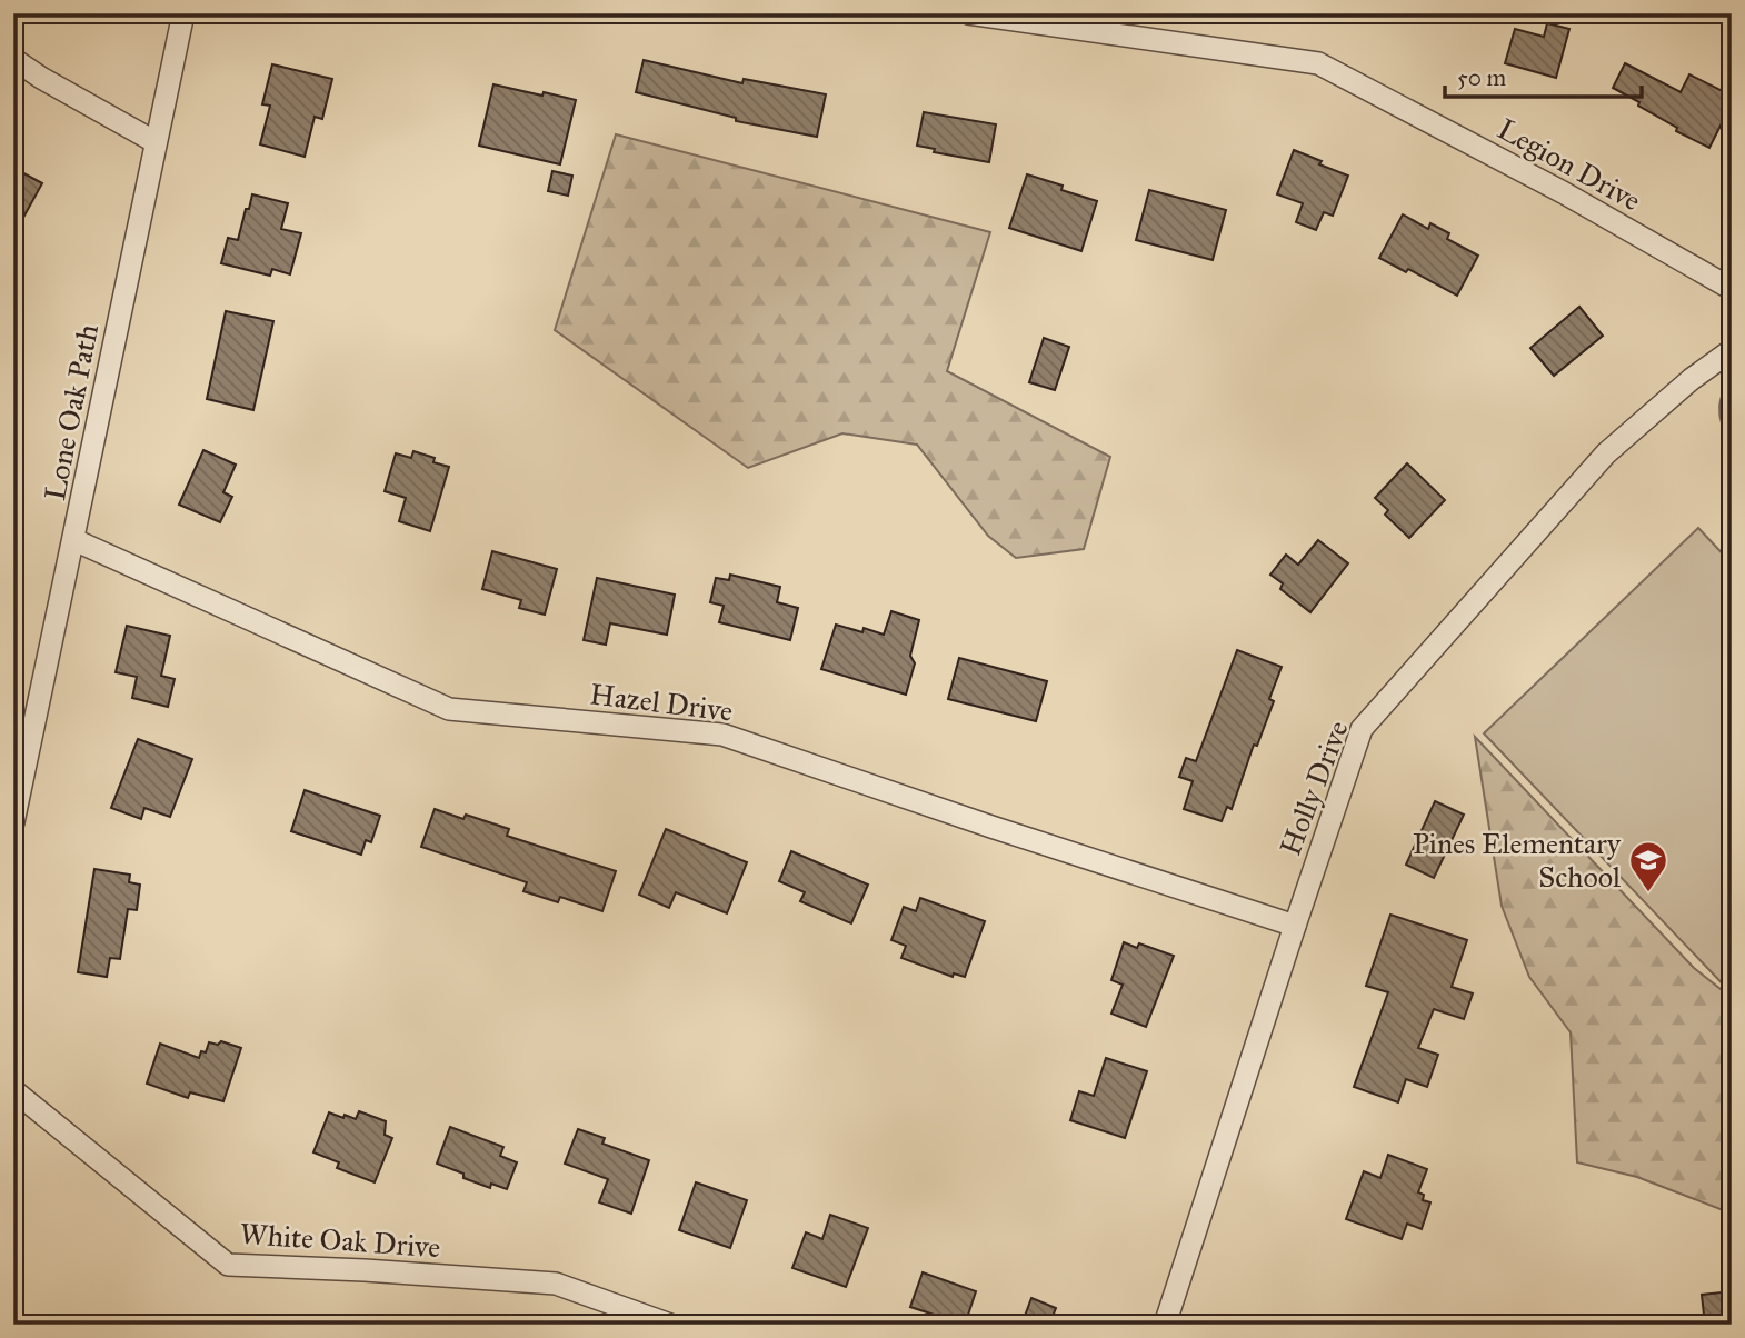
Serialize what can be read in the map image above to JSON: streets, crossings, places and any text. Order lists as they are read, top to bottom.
{
  "streets": {
    "street": [
      "Legion Drive",
      "Lone Oak Path",
      "Hazel Drive",
      "Holly Drive",
      "White Oak Drive"
    ]
  },
  "crossings": [
    ["Lone Oak Path", "Hazel Drive"],
    ["Hazel Drive", "Holly Drive"]
  ],
  "places": {
    "school or university": ["Pines Elementary School"]
  },
  "scale_bar": "50 m"
}
